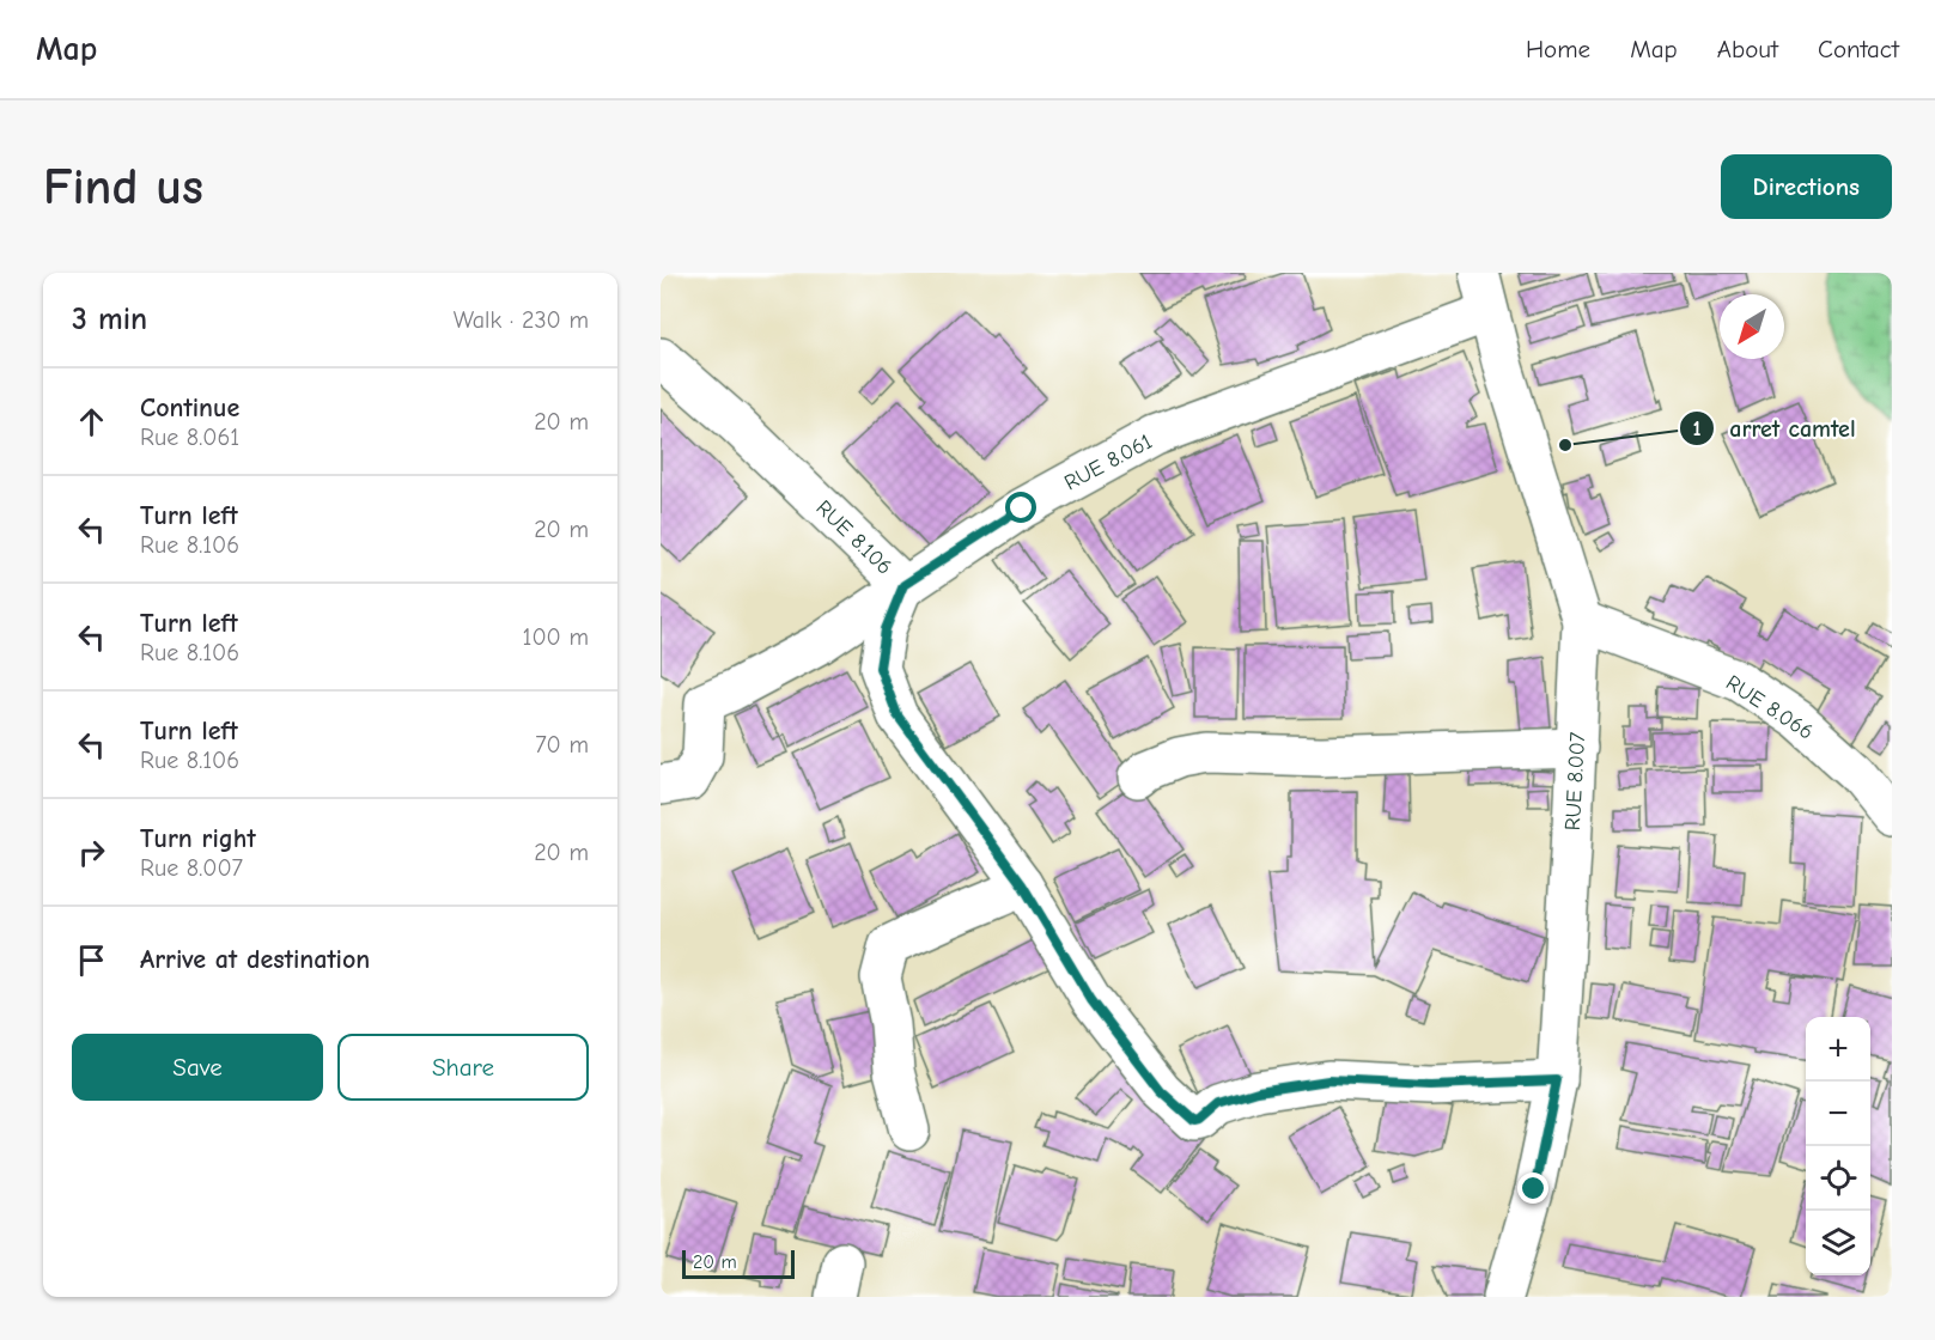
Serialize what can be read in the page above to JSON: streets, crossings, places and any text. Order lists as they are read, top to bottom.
{
  "streets": {
    "street": [
      "RUE 8.061",
      "RUE 8.106",
      "RUE 8.066",
      "RUE 8.007"
    ]
  },
  "crossings": [
    ["RUE 8.061", "RUE 8.106"],
    ["RUE 8.061", "RUE 8.007"],
    ["RUE 8.106", "RUE 8.007"],
    ["RUE 8.066", "RUE 8.007"]
  ],
  "places": ["arret camtel"],
  "scale_bar": "20 m",
  "north": "bottom left",
  "page": {
    "header": "Map",
    "nav": [
      "Home",
      "Map",
      "About",
      "Contact"
    ],
    "buttons": [
      "Directions",
      ["Save", "Share"]
    ],
    "title": "Find us",
    "heading": ["3 min", "Walk · 230 m"],
    "list": [
      ["Continue", "Rue 8.061", "20 m"],
      ["Turn left", "Rue 8.106", "20 m"],
      ["Turn left", "Rue 8.106", "100 m"],
      ["Turn left", "Rue 8.106", "70 m"],
      ["Turn right", "Rue 8.007", "20 m"],
      "Arrive at destination"
    ],
    "map_buttons": ["+", "−"],
    "scale": "20 m"
  }
}
